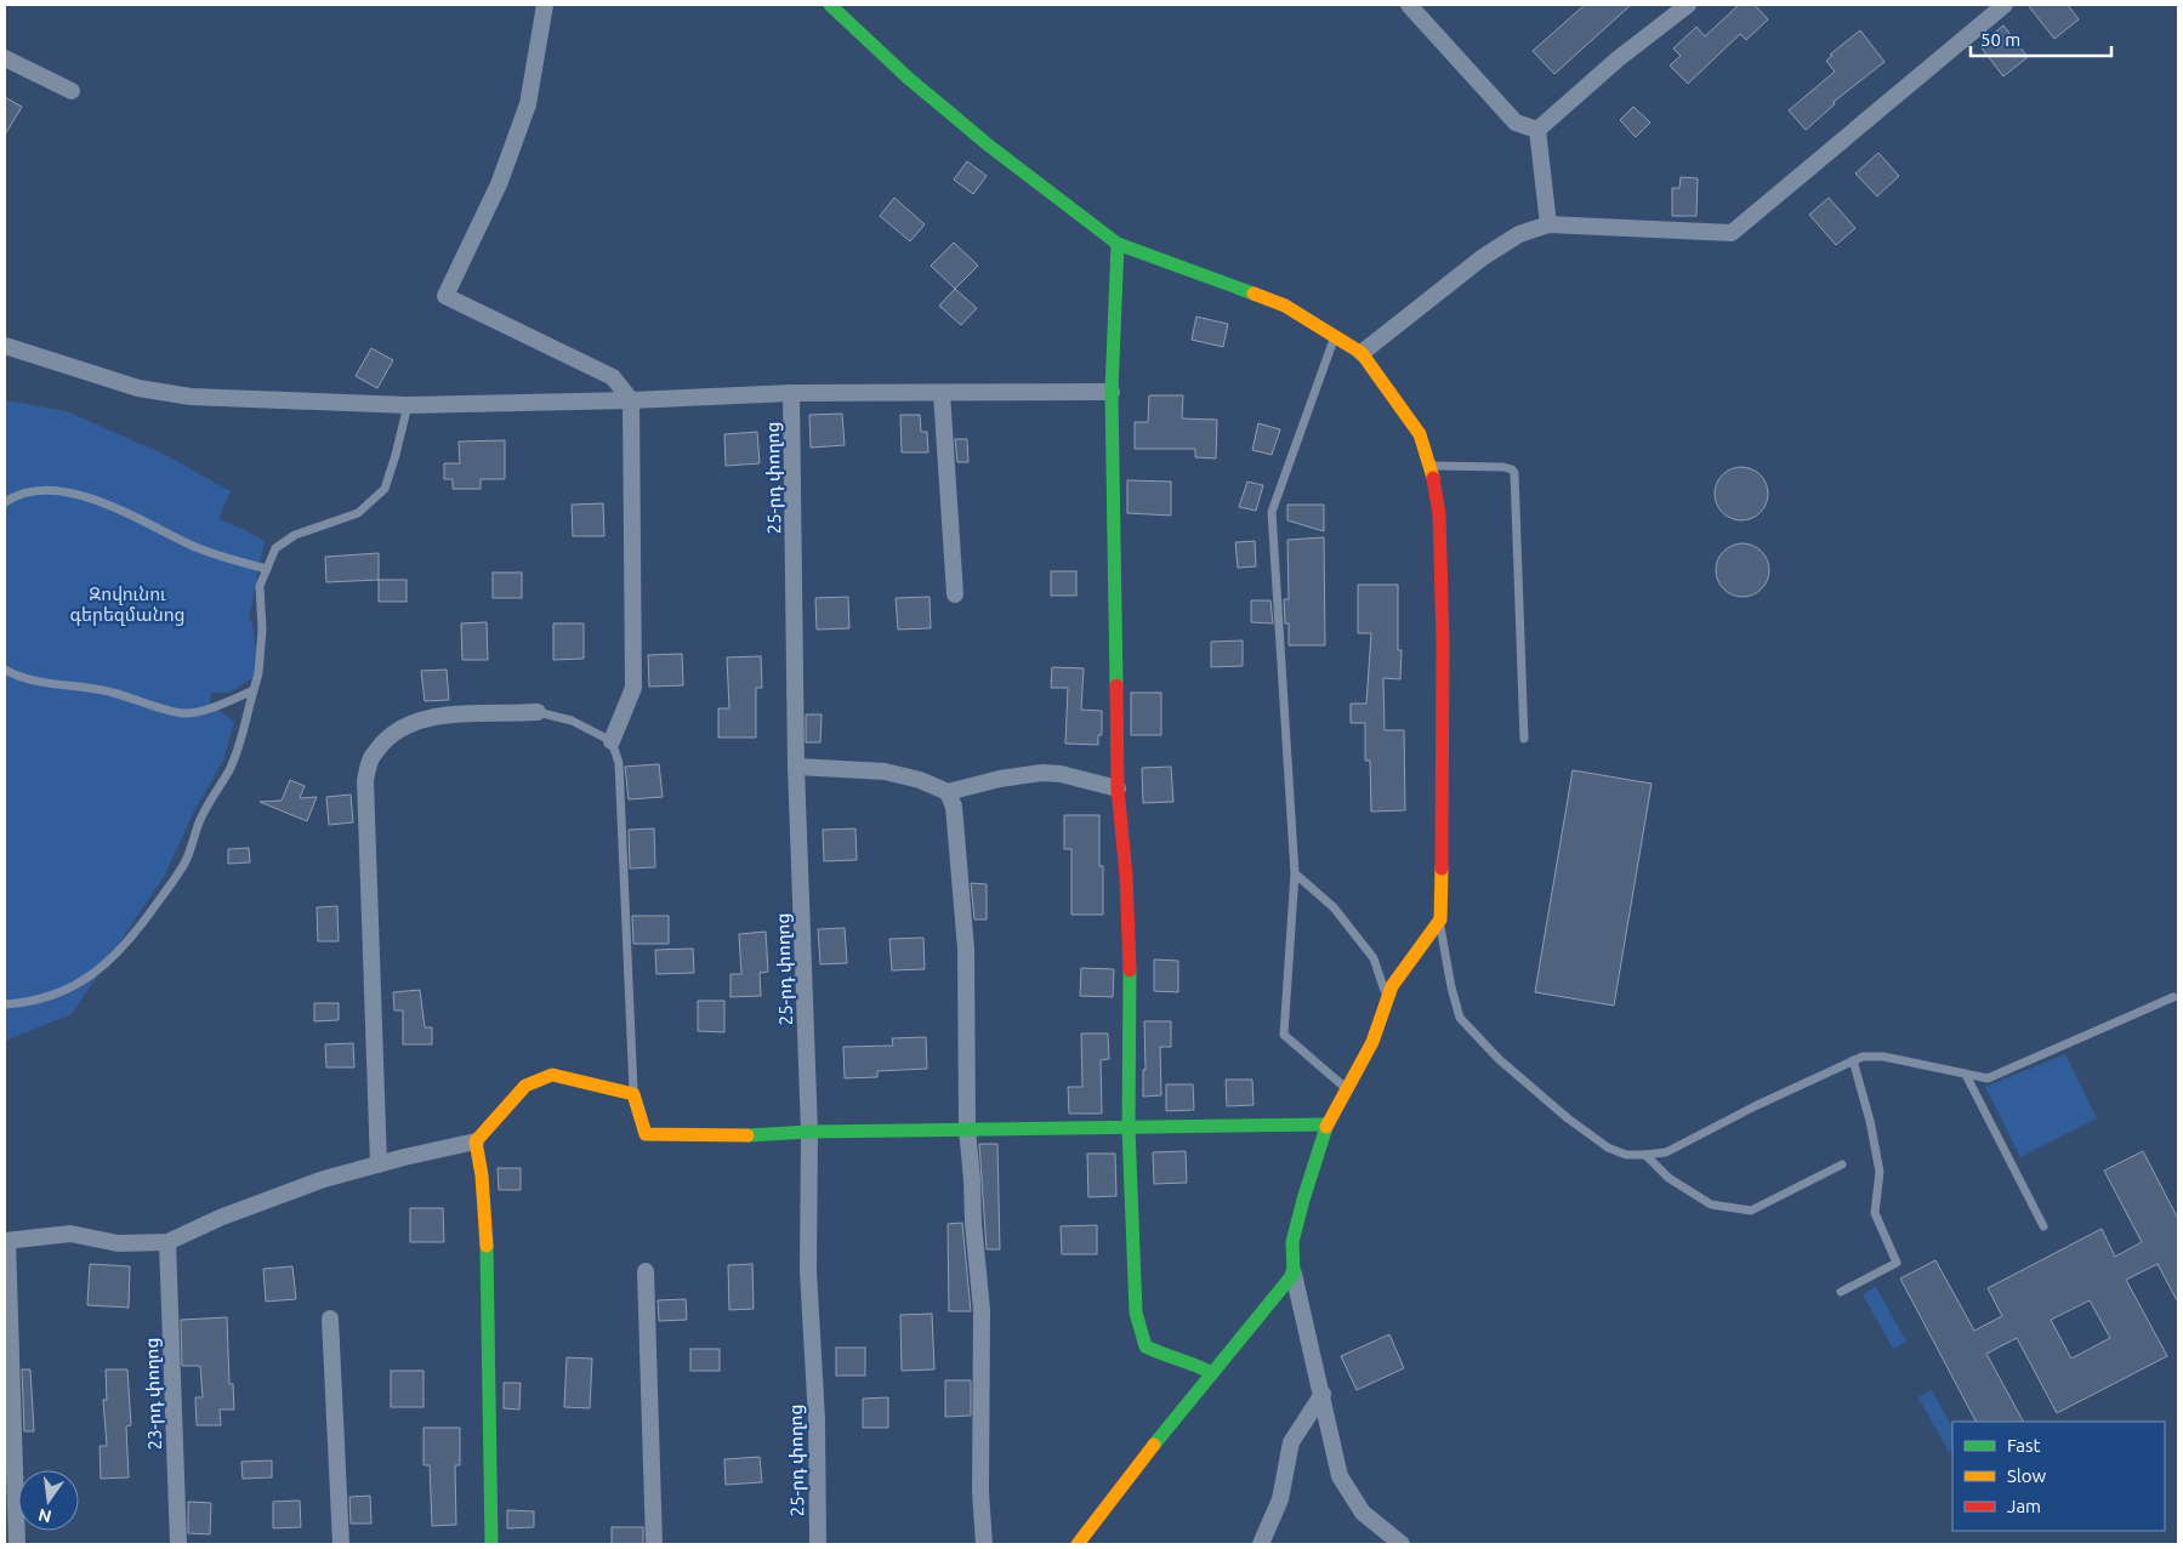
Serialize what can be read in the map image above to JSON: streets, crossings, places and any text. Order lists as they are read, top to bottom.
{
  "streets": {
    "street": ["25-րդ փողոց", "23-րդ փողոց"]
  },
  "parks": ["Զովունու գերեզմանոց"],
  "legend": ["Fast", "Slow", "Jam"],
  "scale_bar": "50 m",
  "north": "bottom"
}
